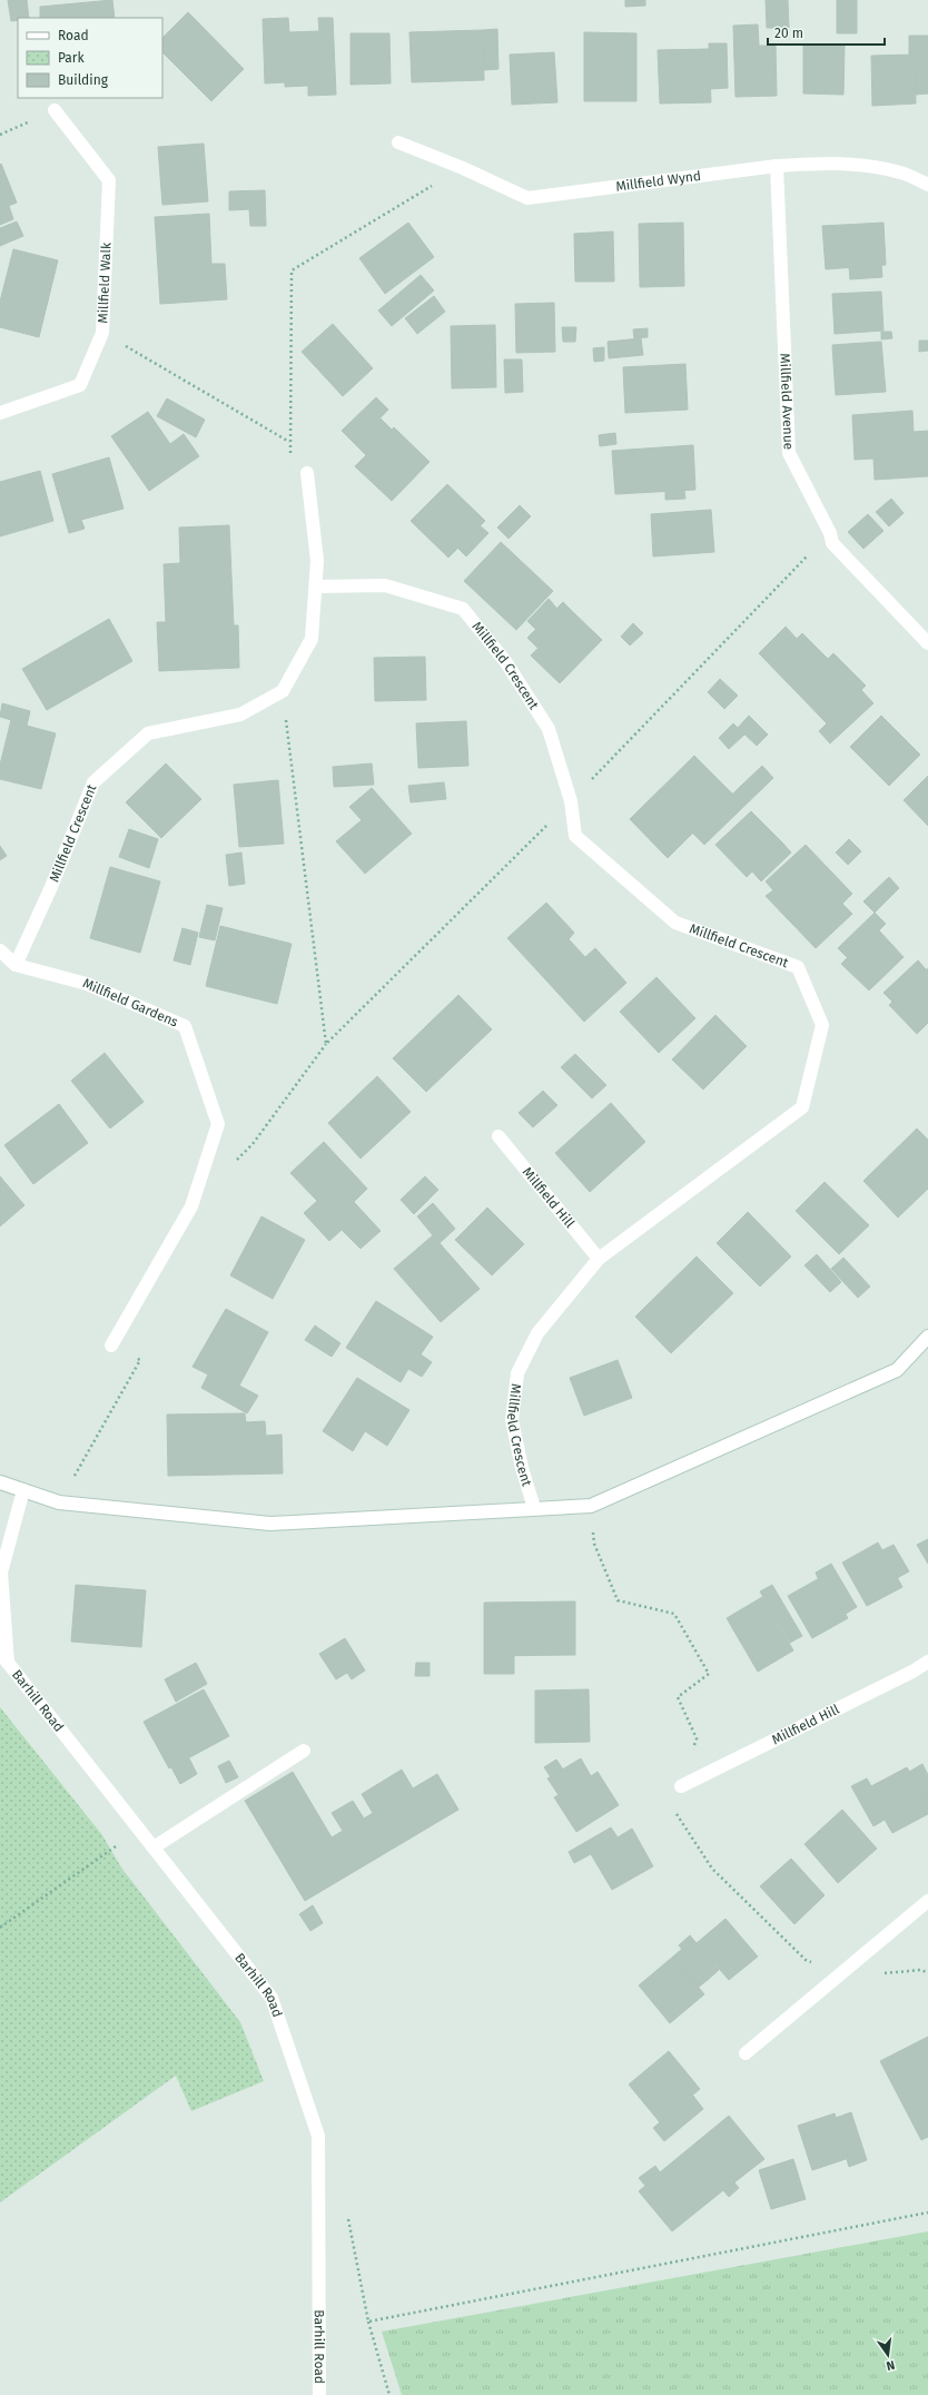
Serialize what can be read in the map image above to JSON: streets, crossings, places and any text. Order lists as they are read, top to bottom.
{
  "streets": {
    "street": [
      "Millfield Wynd",
      "Millfield Walk",
      "Millfield Avenue",
      "Millfield Crescent",
      "Millfield Gardens",
      "Millfield Hill",
      "Barhill Road"
    ]
  },
  "crossings": [
    ["Millfield Wynd", "Millfield Avenue"],
    ["Millfield Crescent", "Millfield Gardens"],
    ["Millfield Crescent", "Millfield Hill"]
  ],
  "legend": ["Road", "Park", "Building"],
  "scale_bar": "20 m",
  "north": "bottom"
}
